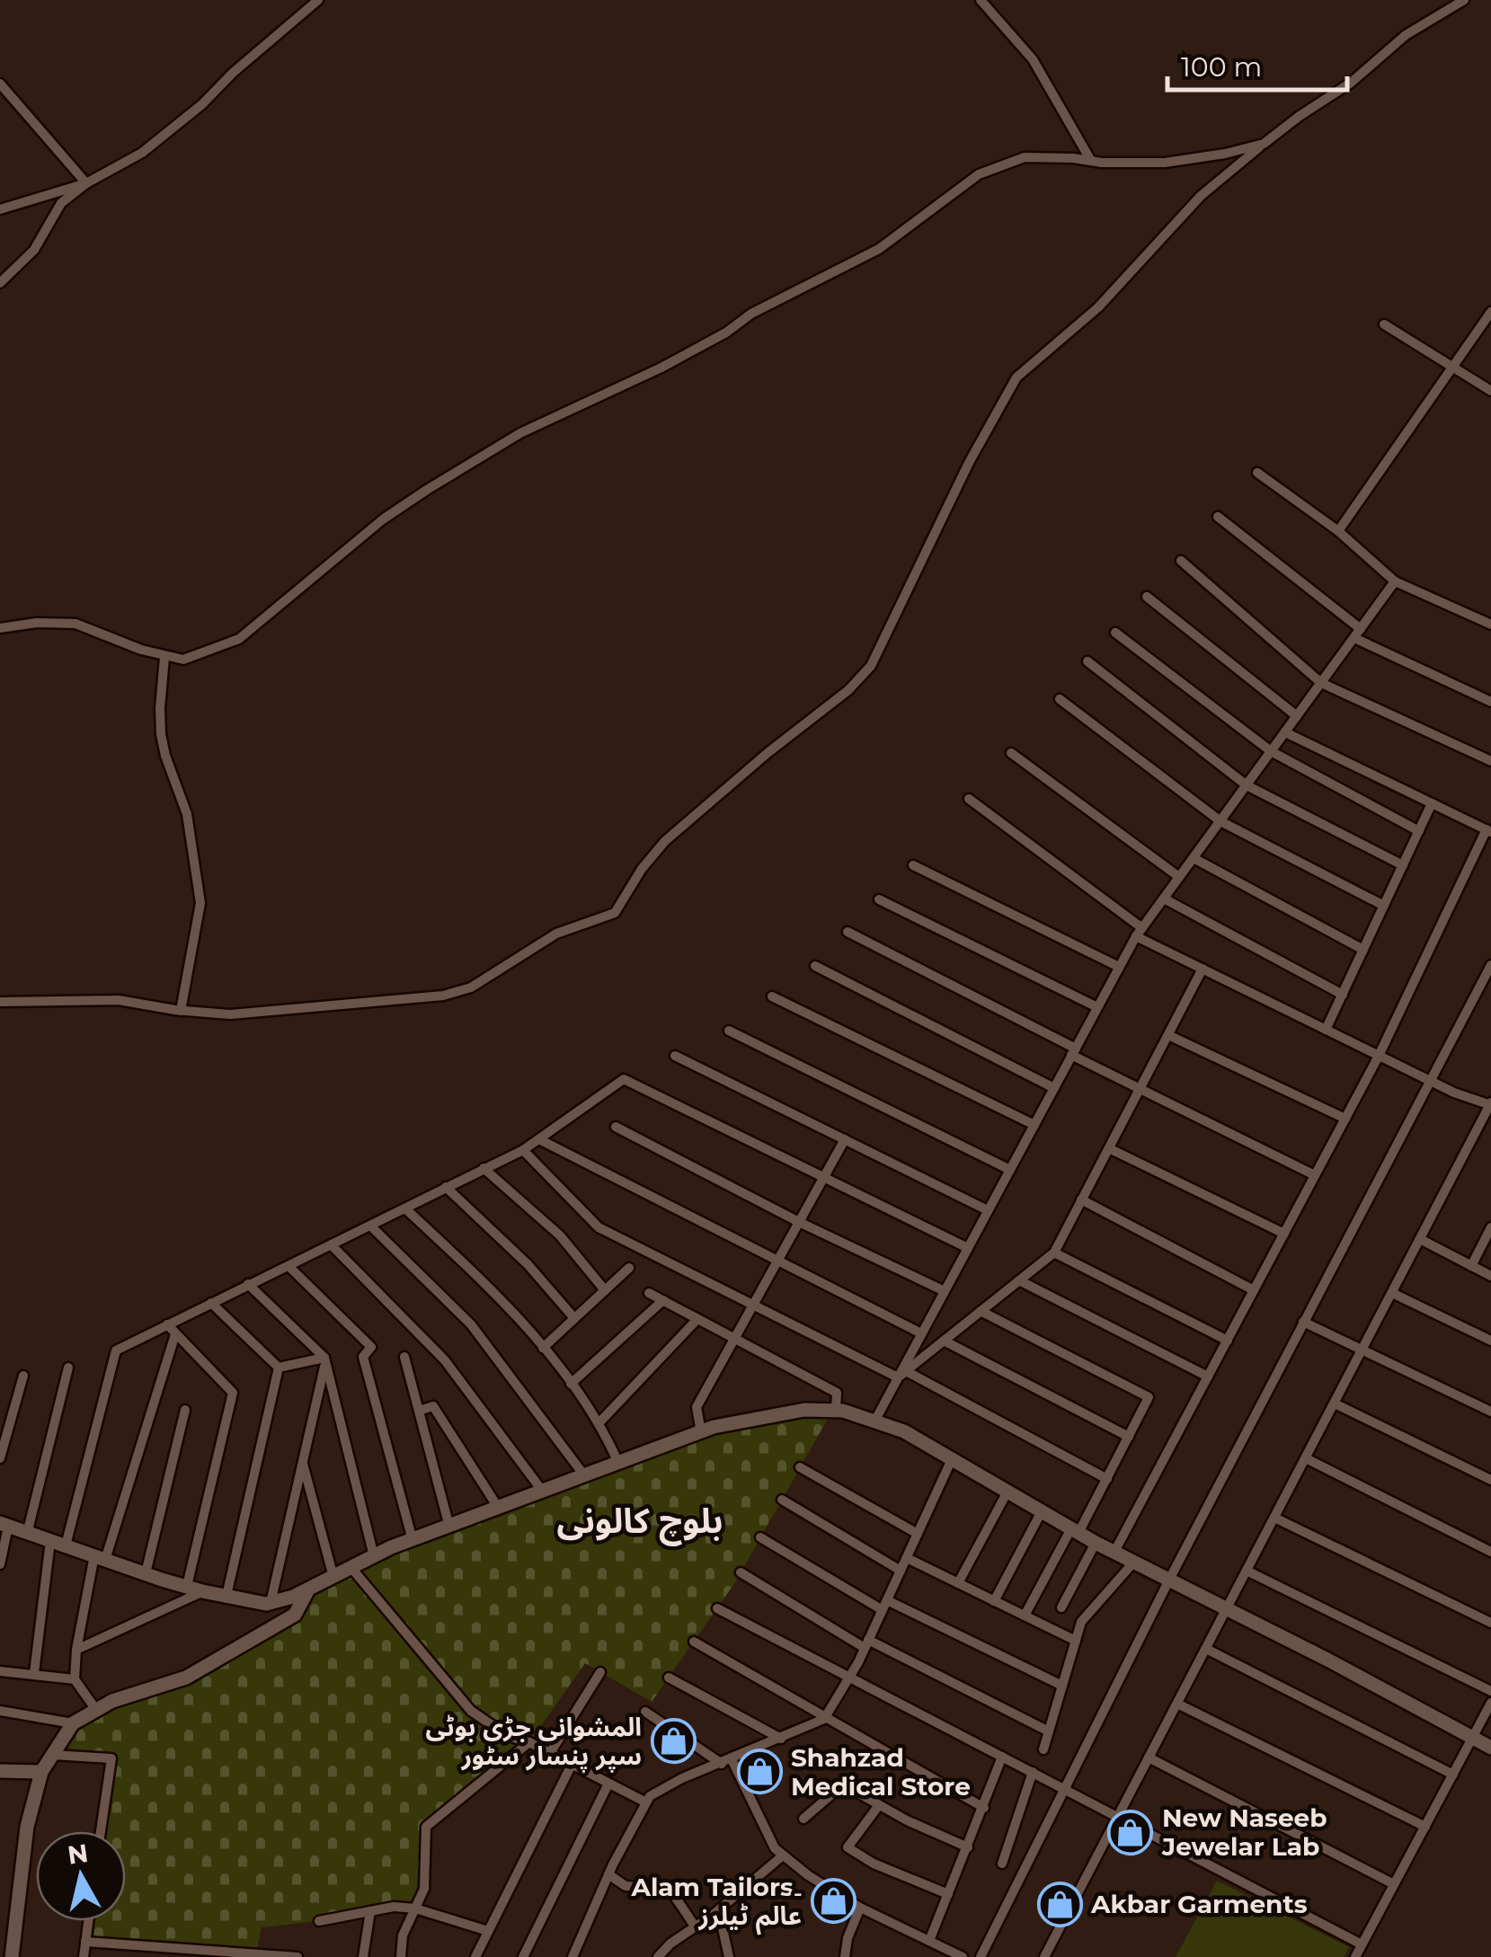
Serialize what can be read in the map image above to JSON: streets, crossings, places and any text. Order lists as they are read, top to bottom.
{
  "districts": ["بلوچ کالونی"],
  "places": {
    "shop": [
      "المشوانی جڑی بوٹی سپر پنسار سٹور",
      "Shahzad Medical Store",
      "New Naseeb Jewelar Lab",
      "Alam Tailors۔ عالم ٹیلرز",
      "Akbar Garments"
    ]
  },
  "scale_bar": "100 m",
  "north": "top"
}
